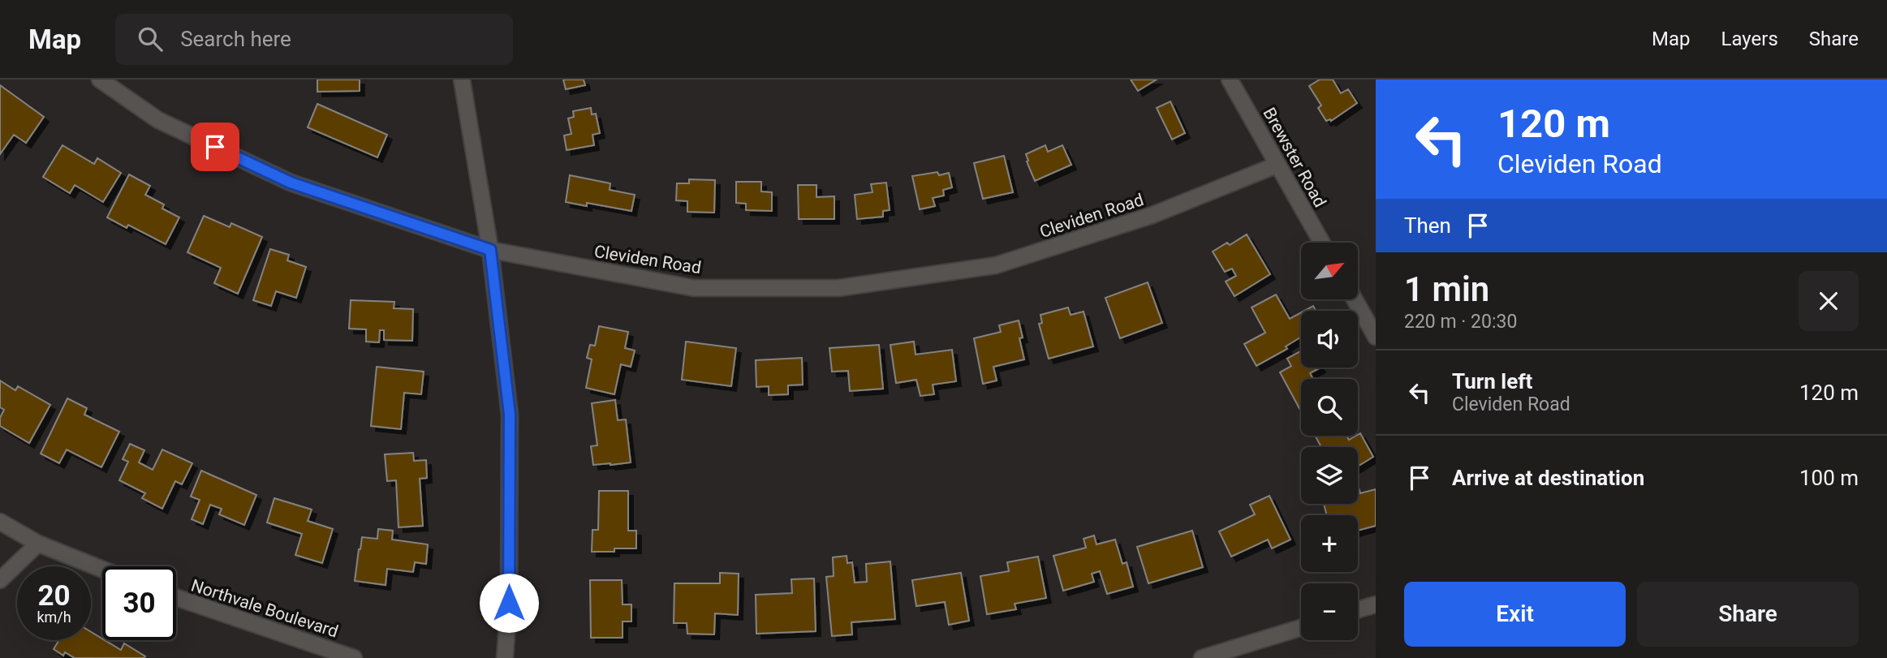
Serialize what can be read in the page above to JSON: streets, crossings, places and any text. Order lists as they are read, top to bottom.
{
  "streets": {
    "street": ["Brewster Road", "Cleviden Road", "Northvale Boulevard"]
  },
  "crossings": [
    ["Brewster Road", "Cleviden Road"]
  ],
  "north": "top right",
  "page": {
    "header": "Map",
    "search": "Search here",
    "nav": ["Map", "Layers", "Share"],
    "turn": ["120 m", "Cleviden Road"],
    "then": "Then",
    "map_buttons": ["+", "−"],
    "heading": ["1 min", "220 m · 20:30"],
    "list": [
      {
        "name": "Turn left",
        "note": "Cleviden Road",
        "value": "120 m"
      },
      {
        "name": "Arrive at destination",
        "value": "100 m"
      }
    ],
    "speed": "20 km/h",
    "limit": "30",
    "buttons": ["Exit", "Share"]
  }
}
